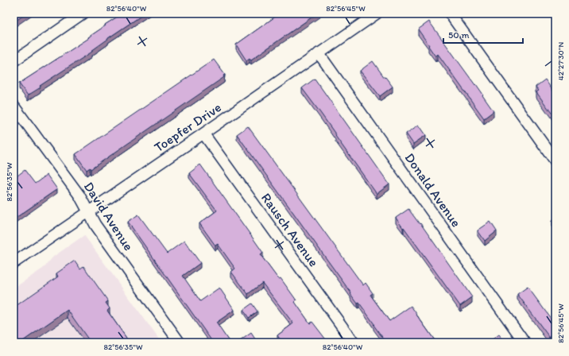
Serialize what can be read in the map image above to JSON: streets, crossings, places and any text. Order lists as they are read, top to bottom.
{
  "streets": {
    "street": [
      "Toepfer Drive",
      "Donald Avenue",
      "David Avenue",
      "Rausch Avenue"
    ]
  },
  "crossings": [
    ["Toepfer Drive", "Donald Avenue"],
    ["Toepfer Drive", "David Avenue"],
    ["Toepfer Drive", "Rausch Avenue"]
  ],
  "scale_bar": "50 m",
  "coordinates": [
    "82°56'40\"W",
    "82°56'45\"W",
    "42°27'30\"N",
    "82°56'35\"W"
  ]
}
